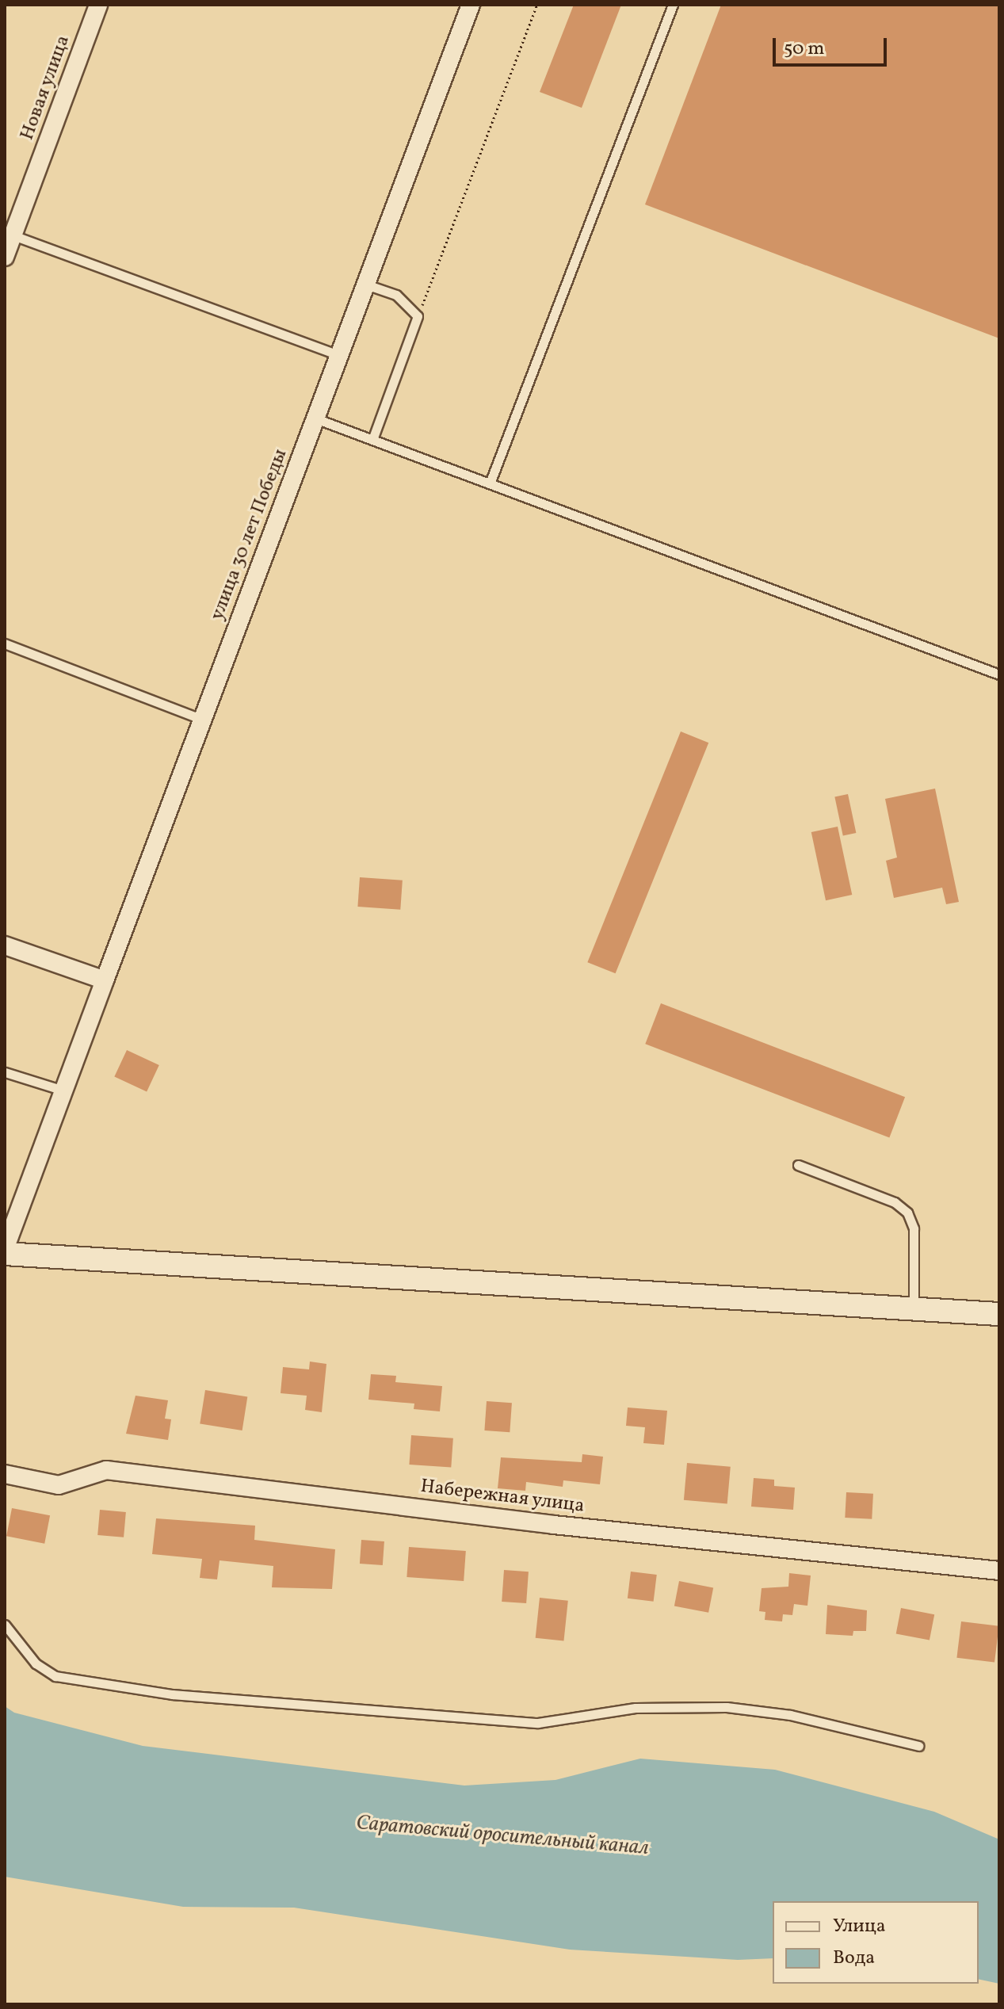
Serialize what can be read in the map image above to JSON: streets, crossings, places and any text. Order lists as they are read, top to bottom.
{
  "streets": {
    "street": ["Новая улица", "улица 30 лет Победы", "Набережная улица"]
  },
  "water": ["Саратовский оросительный канал"],
  "legend": ["Улица", "Вода"],
  "scale_bar": "50 m"
}
